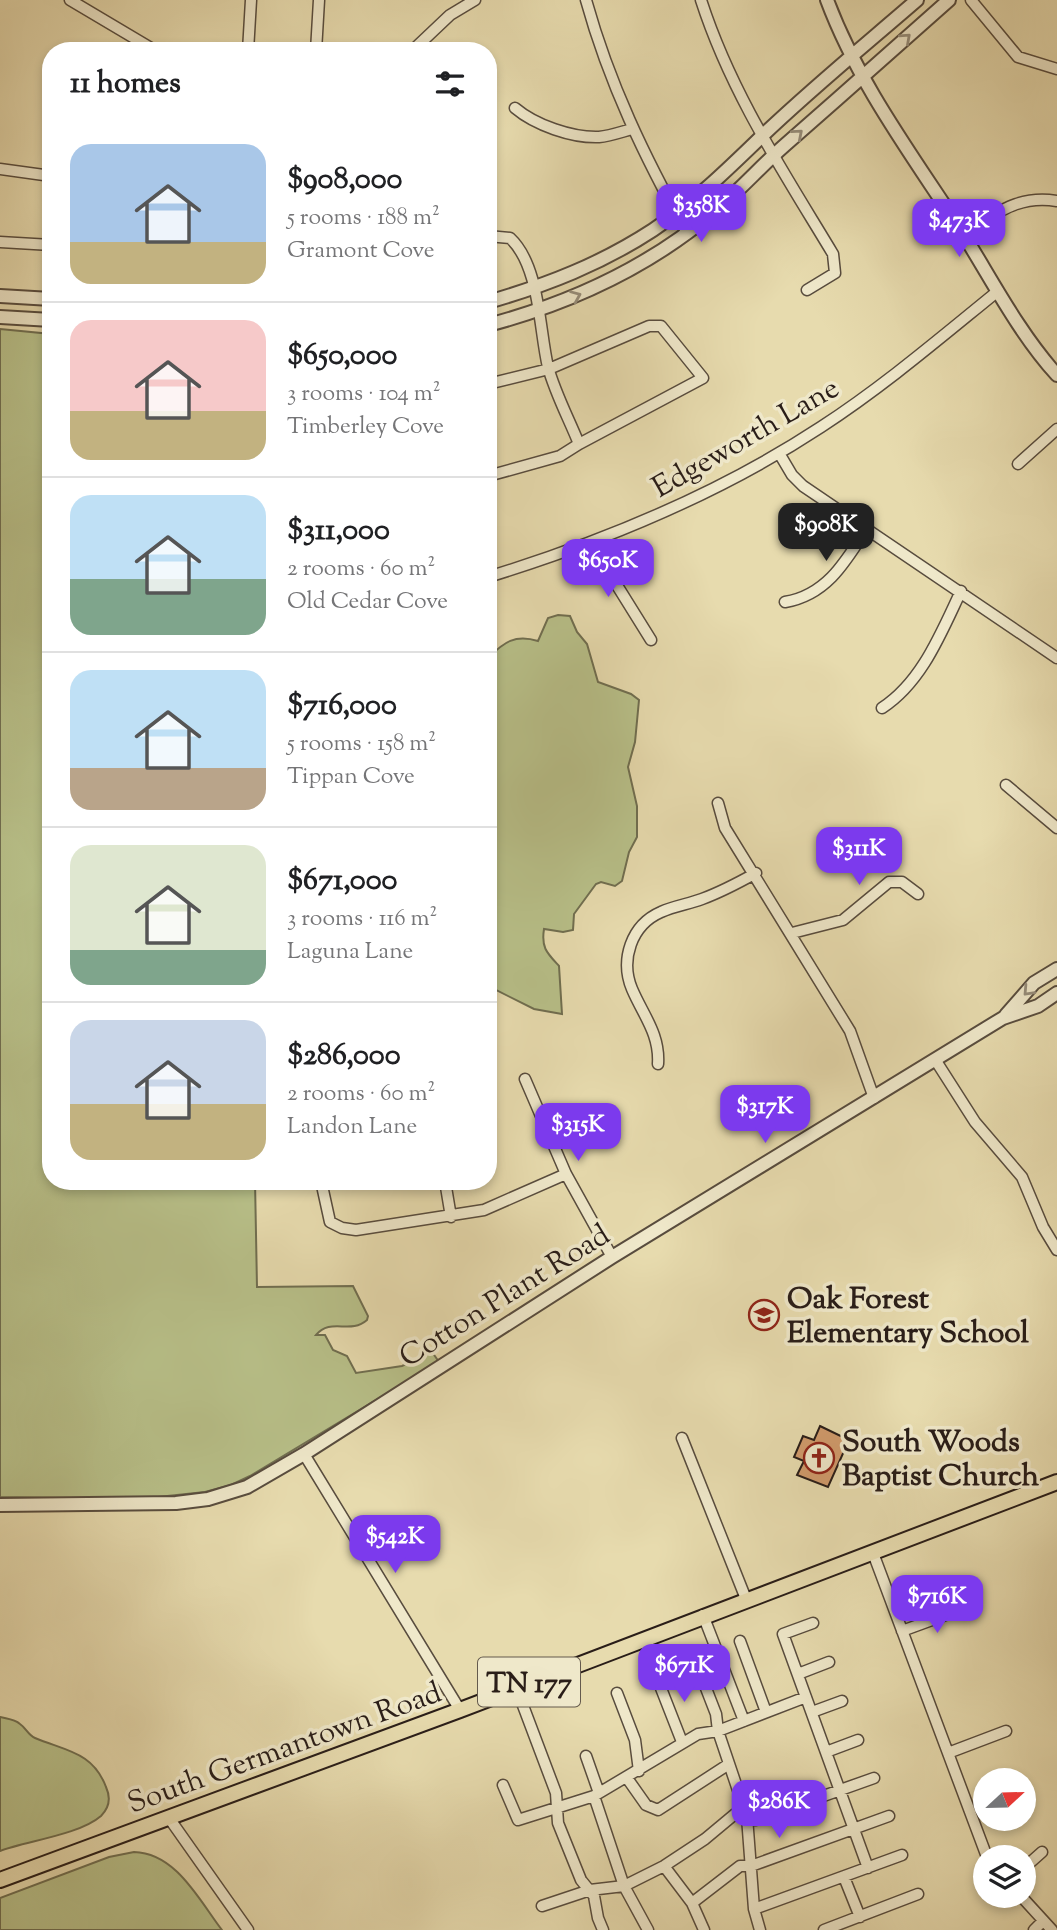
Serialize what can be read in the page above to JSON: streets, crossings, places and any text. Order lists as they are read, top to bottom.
{
  "streets": {
    "main road": ["TN 177", "South Germantown Road"],
    "street": ["Edgeworth Lane", "Cotton Plant Road"]
  },
  "places": {
    "school or university": ["Oak Forest Elementary School"],
    "church": ["South Woods Baptist Church"]
  },
  "north": "right",
  "page": {
    "heading": "11 homes",
    "list": [
      {
        "name": "$908,000",
        "note": "5 rooms · 188 m² · Gramont Cove"
      },
      {
        "name": "$650,000",
        "note": "3 rooms · 104 m² · Timberley Cove"
      },
      {
        "name": "$311,000",
        "note": "2 rooms · 60 m² · Old Cedar Cove"
      },
      {
        "name": "$716,000",
        "note": "5 rooms · 158 m² · Tippan Cove"
      },
      {
        "name": "$671,000",
        "note": "3 rooms · 116 m² · Laguna Lane"
      },
      {
        "name": "$286,000",
        "note": "2 rooms · 60 m² · Landon Lane"
      }
    ],
    "price": [
      "$358K",
      "$473K",
      "$908K",
      "$650K",
      "$311K",
      "$317K",
      "$315K",
      "$542K",
      "$716K",
      "$671K",
      "$286K"
    ]
  }
}
